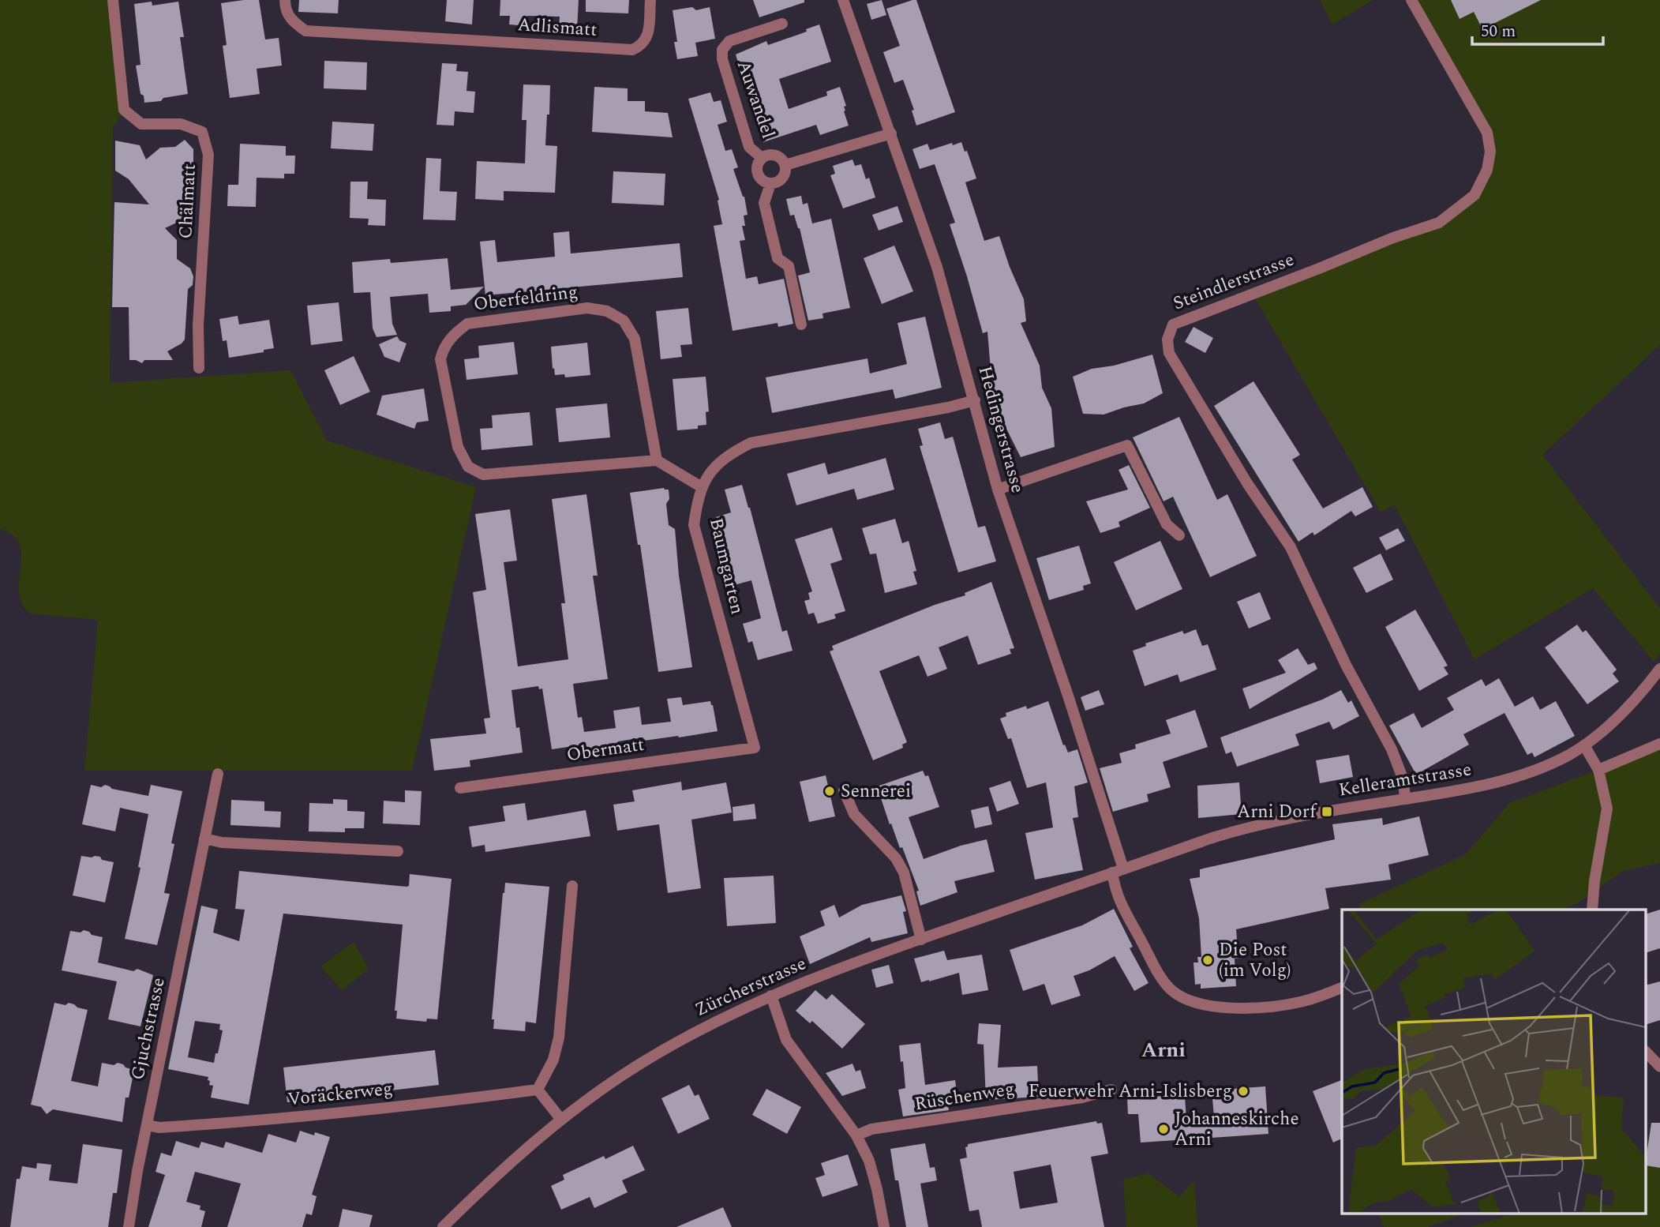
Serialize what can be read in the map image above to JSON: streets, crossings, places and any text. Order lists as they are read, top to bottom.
{
  "streets": {
    "street": [
      "Adlismatt",
      "Auwandel",
      "Chälmatt",
      "Steindlerstrasse",
      "Oberfeldring",
      "Hedingerstrasse",
      "Baumgarten",
      "Obermatt",
      "Kelleramtstrasse",
      "Zürcherstrasse",
      "Gjuchstrasse",
      "Voräckerweg",
      "Rüschenweg"
    ]
  },
  "crossings": [
    ["Steindlerstrasse", "Kelleramtstrasse"],
    ["Hedingerstrasse", "Baumgarten"],
    ["Hedingerstrasse", "Kelleramtstrasse"],
    ["Hedingerstrasse", "Zürcherstrasse"],
    ["Baumgarten", "Obermatt"],
    ["Kelleramtstrasse", "Zürcherstrasse"],
    ["Gjuchstrasse", "Voräckerweg"]
  ],
  "districts": ["Arni"],
  "places": {
    "other": [
      "Sennerei",
      "Die Post (im Volg)",
      "Feuerwehr Arni-Islisberg",
      "Johanneskirche Arni"
    ],
    "transit": ["Arni Dorf"]
  },
  "scale_bar": "50 m"
}
